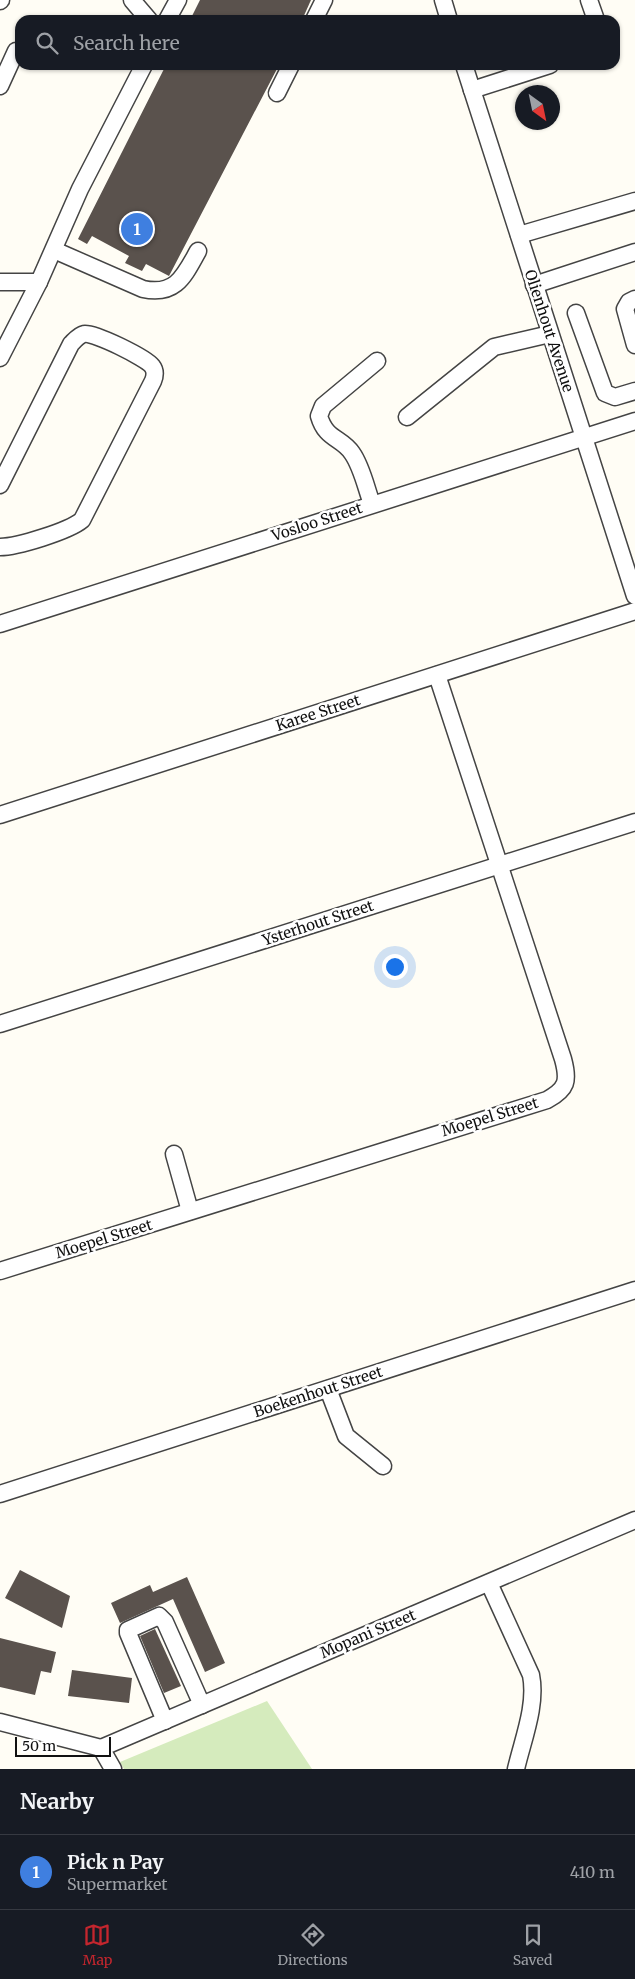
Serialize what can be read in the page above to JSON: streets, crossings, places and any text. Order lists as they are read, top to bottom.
{
  "streets": {
    "street": [
      "Olienhout Avenue",
      "Vosloo Street",
      "Karee Street",
      "Ysterhout Street",
      "Moepel Street",
      "Boekenhout Street",
      "Mopani Street"
    ]
  },
  "crossings": [
    ["Olienhout Avenue", "Vosloo Street"],
    ["Karee Street", "Moepel Street"],
    ["Ysterhout Street", "Moepel Street"]
  ],
  "scale_bar": "50 m",
  "north": "bottom right",
  "page": {
    "search": "Search here",
    "pins": "1",
    "scale": "50 m",
    "heading": "Nearby",
    "list": [
      {
        "mark": "1",
        "name": "Pick n Pay",
        "note": "Supermarket",
        "value": "410 m"
      }
    ],
    "nav": ["Map", "Directions", "Saved"]
  }
}
